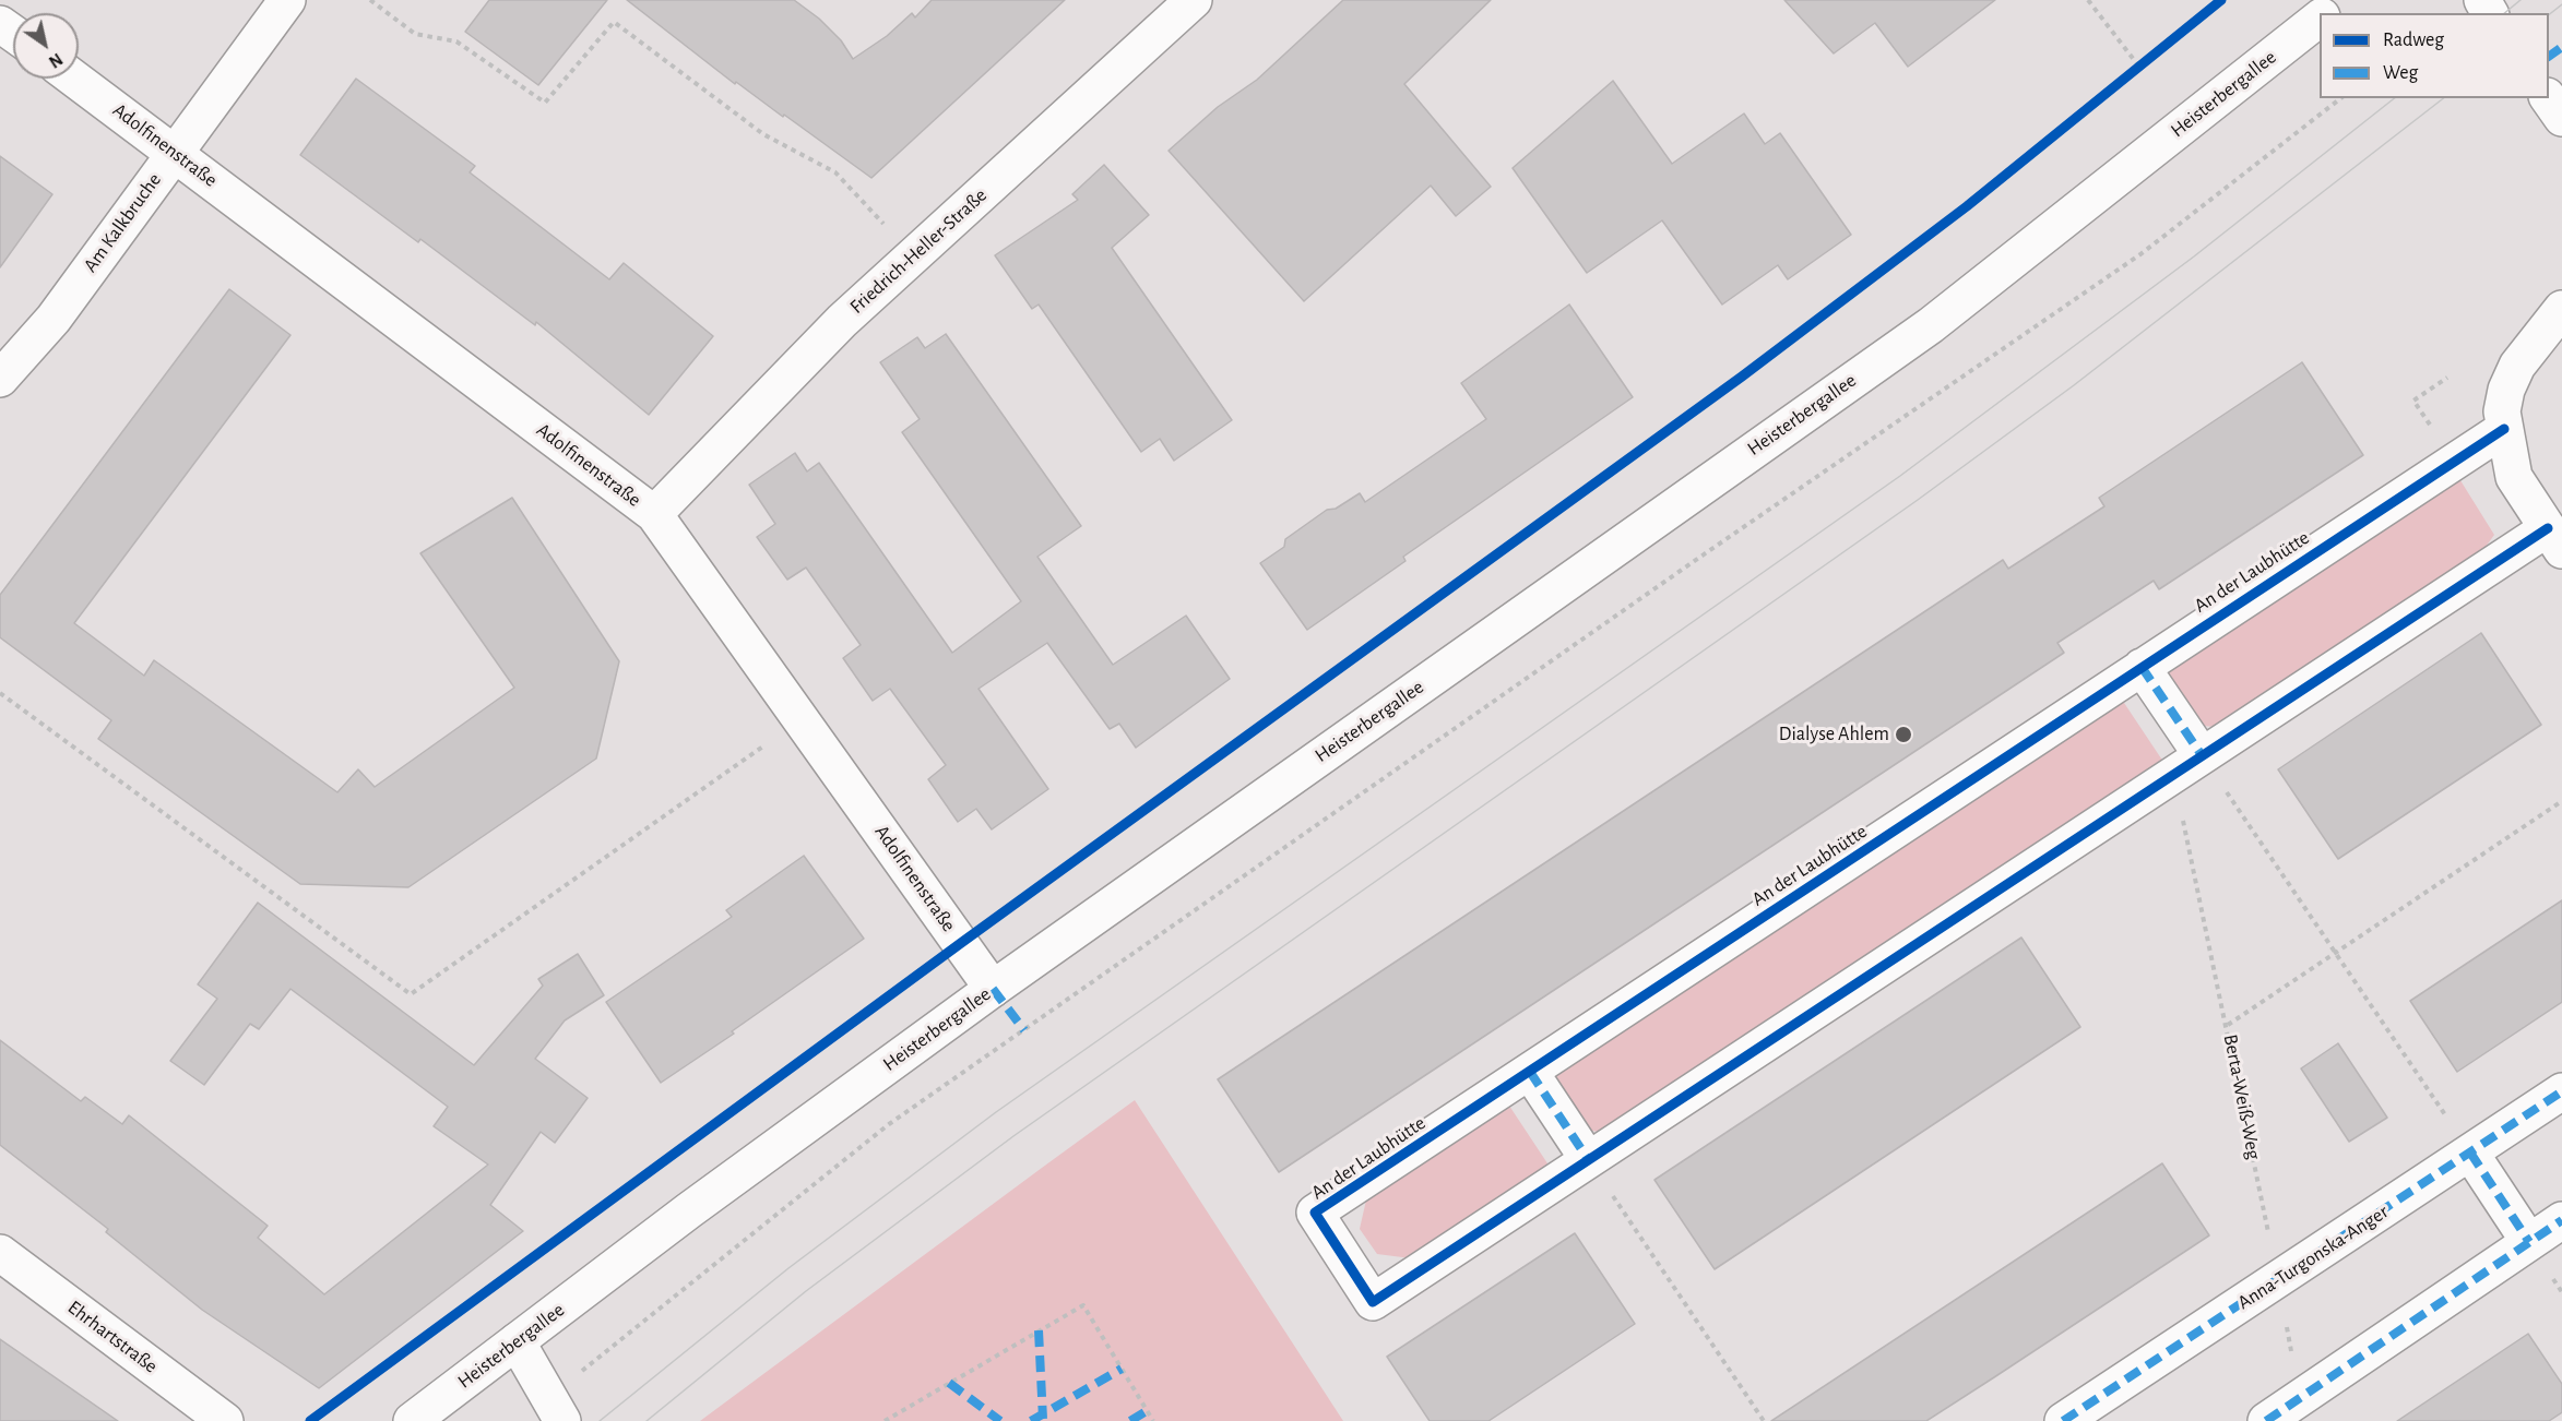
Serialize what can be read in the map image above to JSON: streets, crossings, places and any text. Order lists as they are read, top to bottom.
{
  "streets": {
    "street": [
      "Heisterbergallee",
      "Adolfinenstraße",
      "Am Kalkbruche",
      "Friedrich-Heller-Straße",
      "An der Laubhütte",
      "Anna-Turgonska-Anger",
      "Ehrhartstraße"
    ],
    "path": ["Berta-Weiß-Weg"]
  },
  "crossings": [
    ["Heisterbergallee", "Adolfinenstraße"],
    ["Adolfinenstraße", "Am Kalkbruche"],
    ["Adolfinenstraße", "Friedrich-Heller-Straße"],
    ["An der Laubhütte", "Berta-Weiß-Weg"],
    ["Berta-Weiß-Weg", "Anna-Turgonska-Anger"]
  ],
  "places": ["Dialyse Ahlem"],
  "legend": ["Radweg", "Weg"],
  "north": "bottom right"
}
